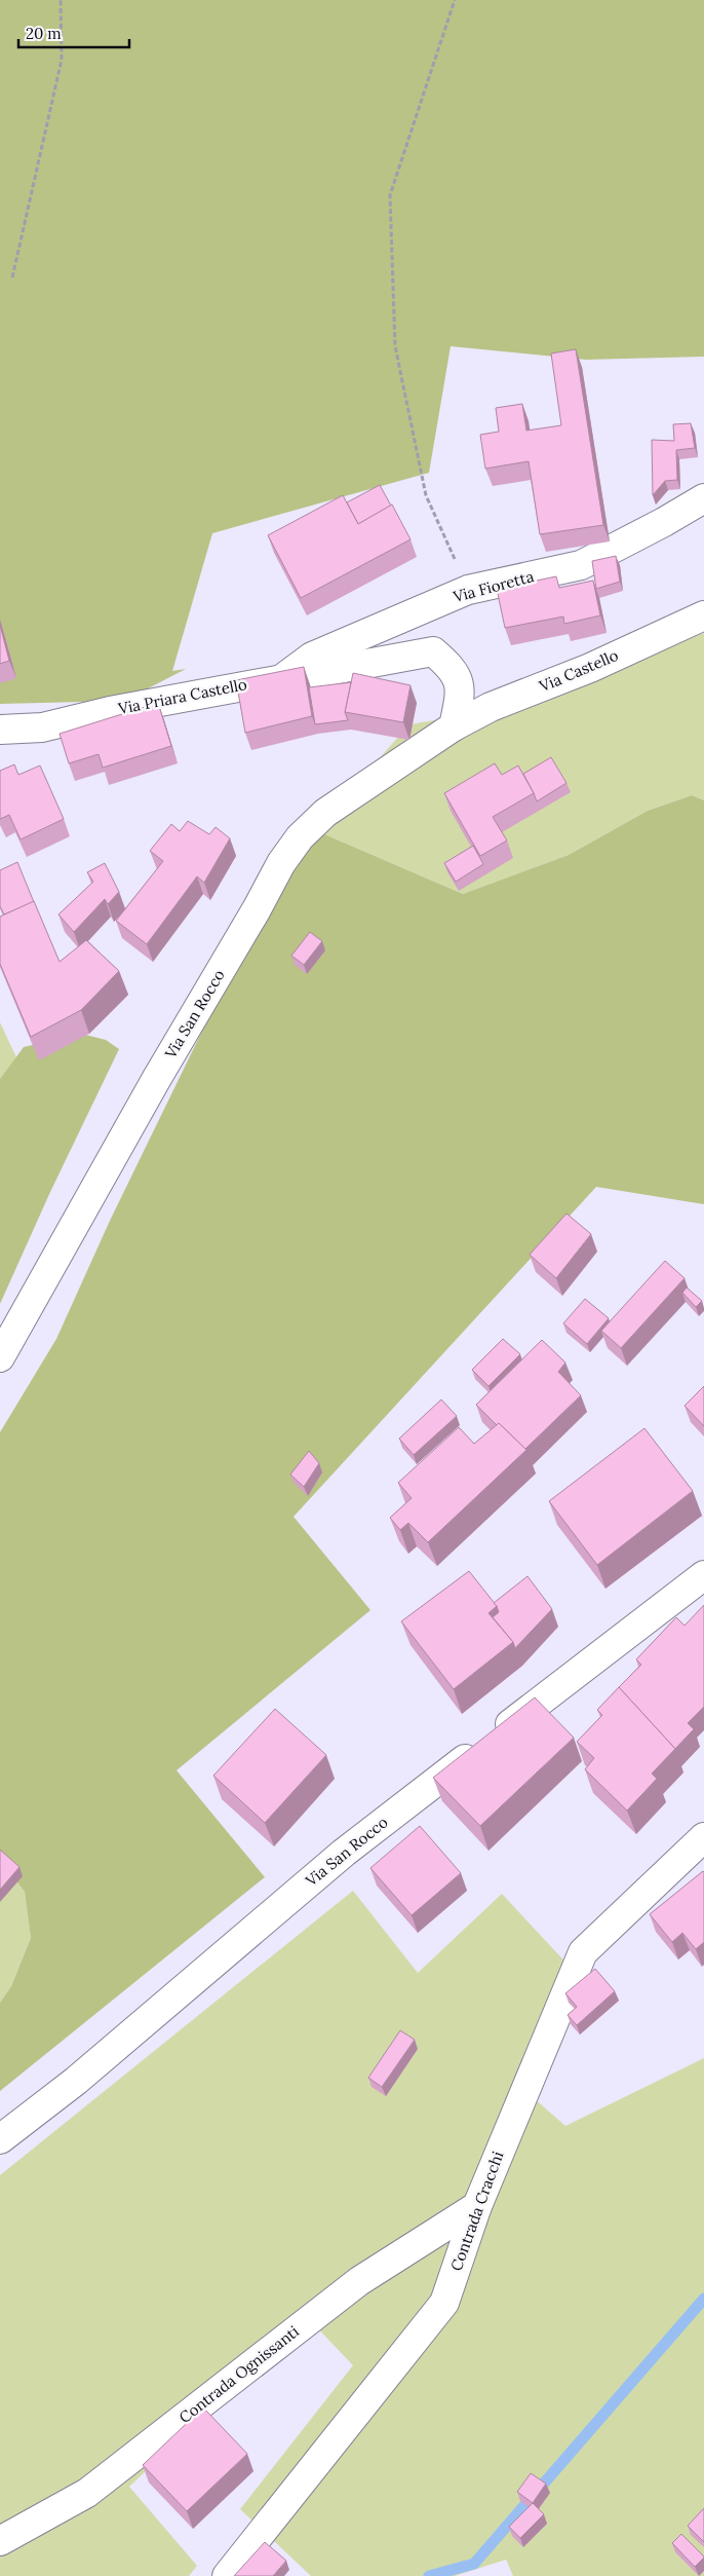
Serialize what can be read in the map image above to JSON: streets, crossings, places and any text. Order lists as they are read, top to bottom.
{
  "streets": {
    "street": [
      "Via Fioretta",
      "Via Castello",
      "Via Priara Castello",
      "Via San Rocco",
      "Contrada Cracchi",
      "Contrada Ognissanti"
    ]
  },
  "crossings": [
    ["Via Fioretta", "Via Priara Castello"],
    ["Via Castello", "Via Priara Castello"],
    ["Via Castello", "Via San Rocco"],
    ["Via Priara Castello", "Via San Rocco"],
    ["Contrada Cracchi", "Contrada Ognissanti"]
  ],
  "scale_bar": "20 m"
}
